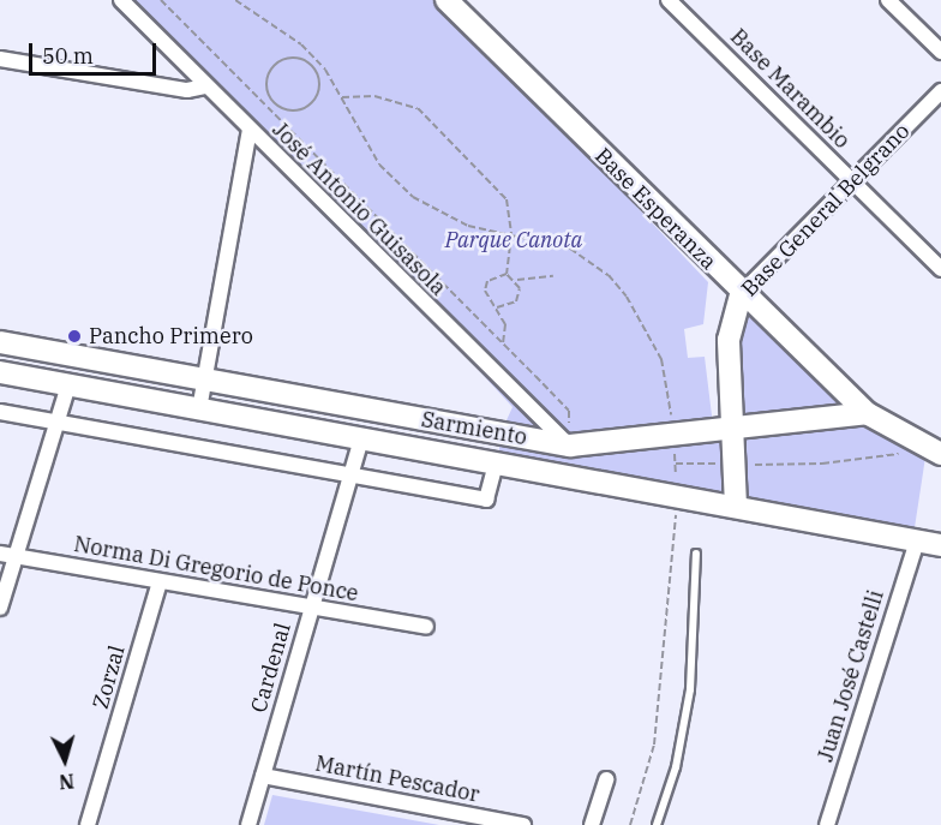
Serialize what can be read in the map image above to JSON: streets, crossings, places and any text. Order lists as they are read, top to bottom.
{
  "streets": {
    "main road": ["Base Esperanza", "Base General Belgrano", "Sarmiento"],
    "street": [
      "Base Marambio",
      "José Antonio Guisasola",
      "Norma Di Gregorio de Ponce",
      "Cardenal",
      "Juan José Castelli",
      "Zorzal",
      "Martín Pescador"
    ]
  },
  "crossings": [
    ["Base Marambio", "Base General Belgrano"],
    ["José Antonio Guisasola", "Sarmiento"],
    ["Base Esperanza", "Base General Belgrano"],
    ["Base Esperanza", "Sarmiento"],
    ["Base General Belgrano", "Sarmiento"],
    ["Sarmiento", "Cardenal"],
    ["Sarmiento", "Juan José Castelli"],
    ["Norma Di Gregorio de Ponce", "Cardenal"],
    ["Norma Di Gregorio de Ponce", "Zorzal"],
    ["Cardenal", "Martín Pescador"]
  ],
  "parks": ["Parque Canota"],
  "places": ["Pancho Primero"],
  "scale_bar": "50 m",
  "north": "bottom"
}
